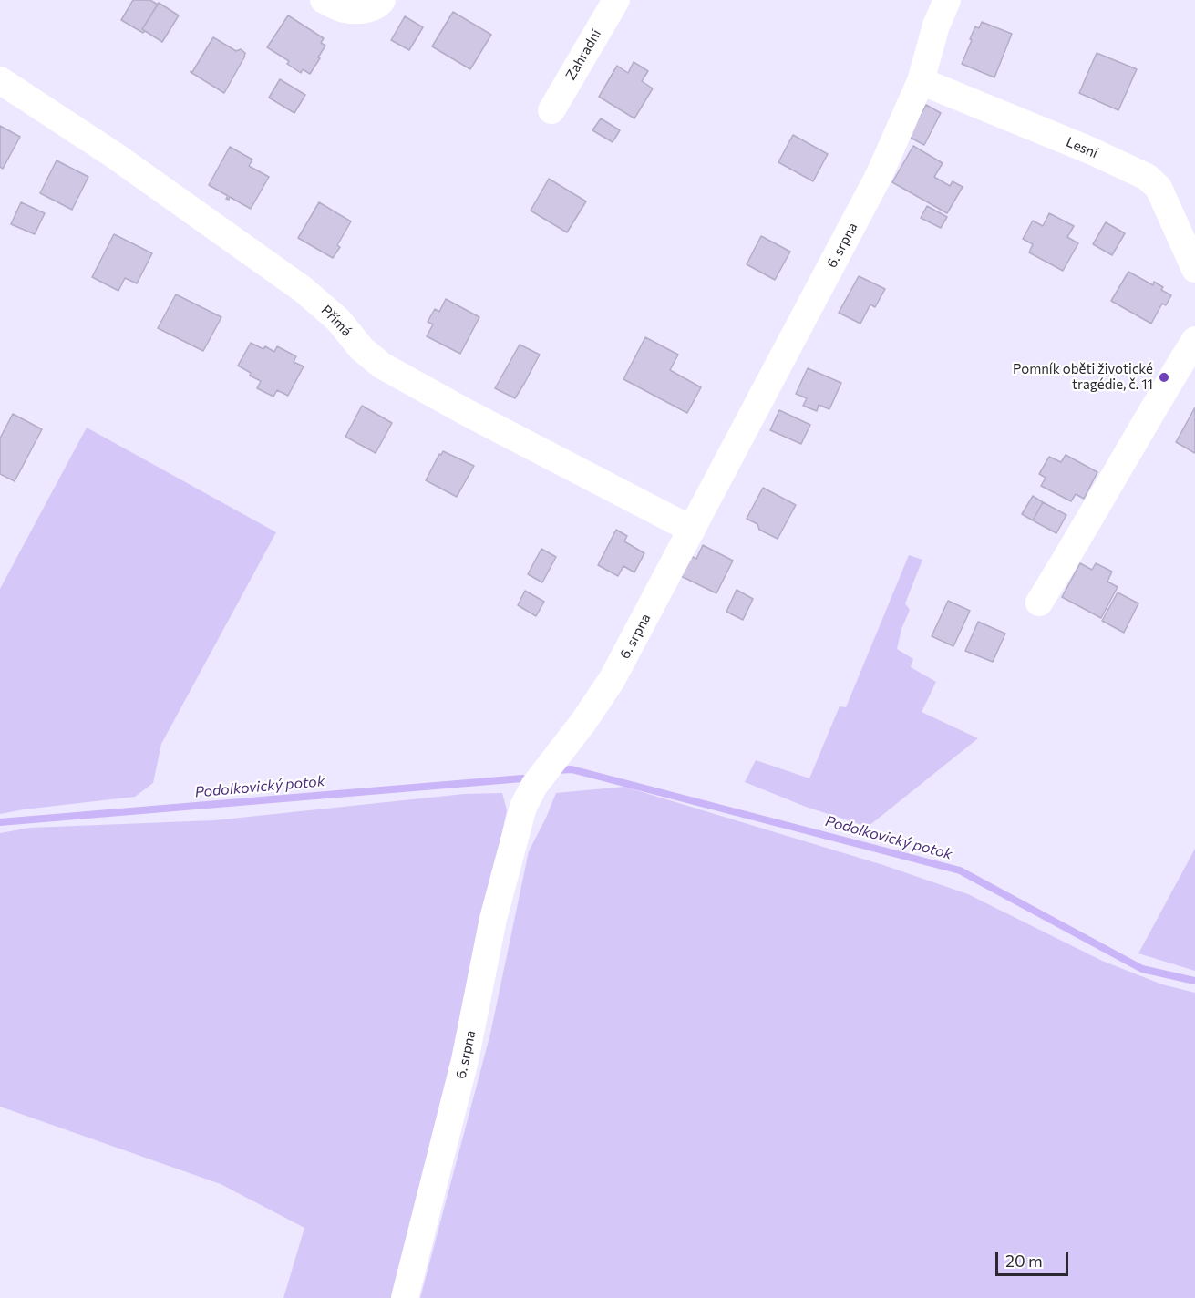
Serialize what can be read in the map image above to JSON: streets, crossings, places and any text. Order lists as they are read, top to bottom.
{
  "streets": {
    "street": [
      "Zahradní",
      "Lesní",
      "6. srpna",
      "Přímá"
    ]
  },
  "crossings": [
    ["Lesní", "6. srpna"],
    ["6. srpna", "Přímá"]
  ],
  "water": ["Podolkovický potok"],
  "places": ["Pomník oběti životické tragédie, č. 11"],
  "scale_bar": "20 m"
}
